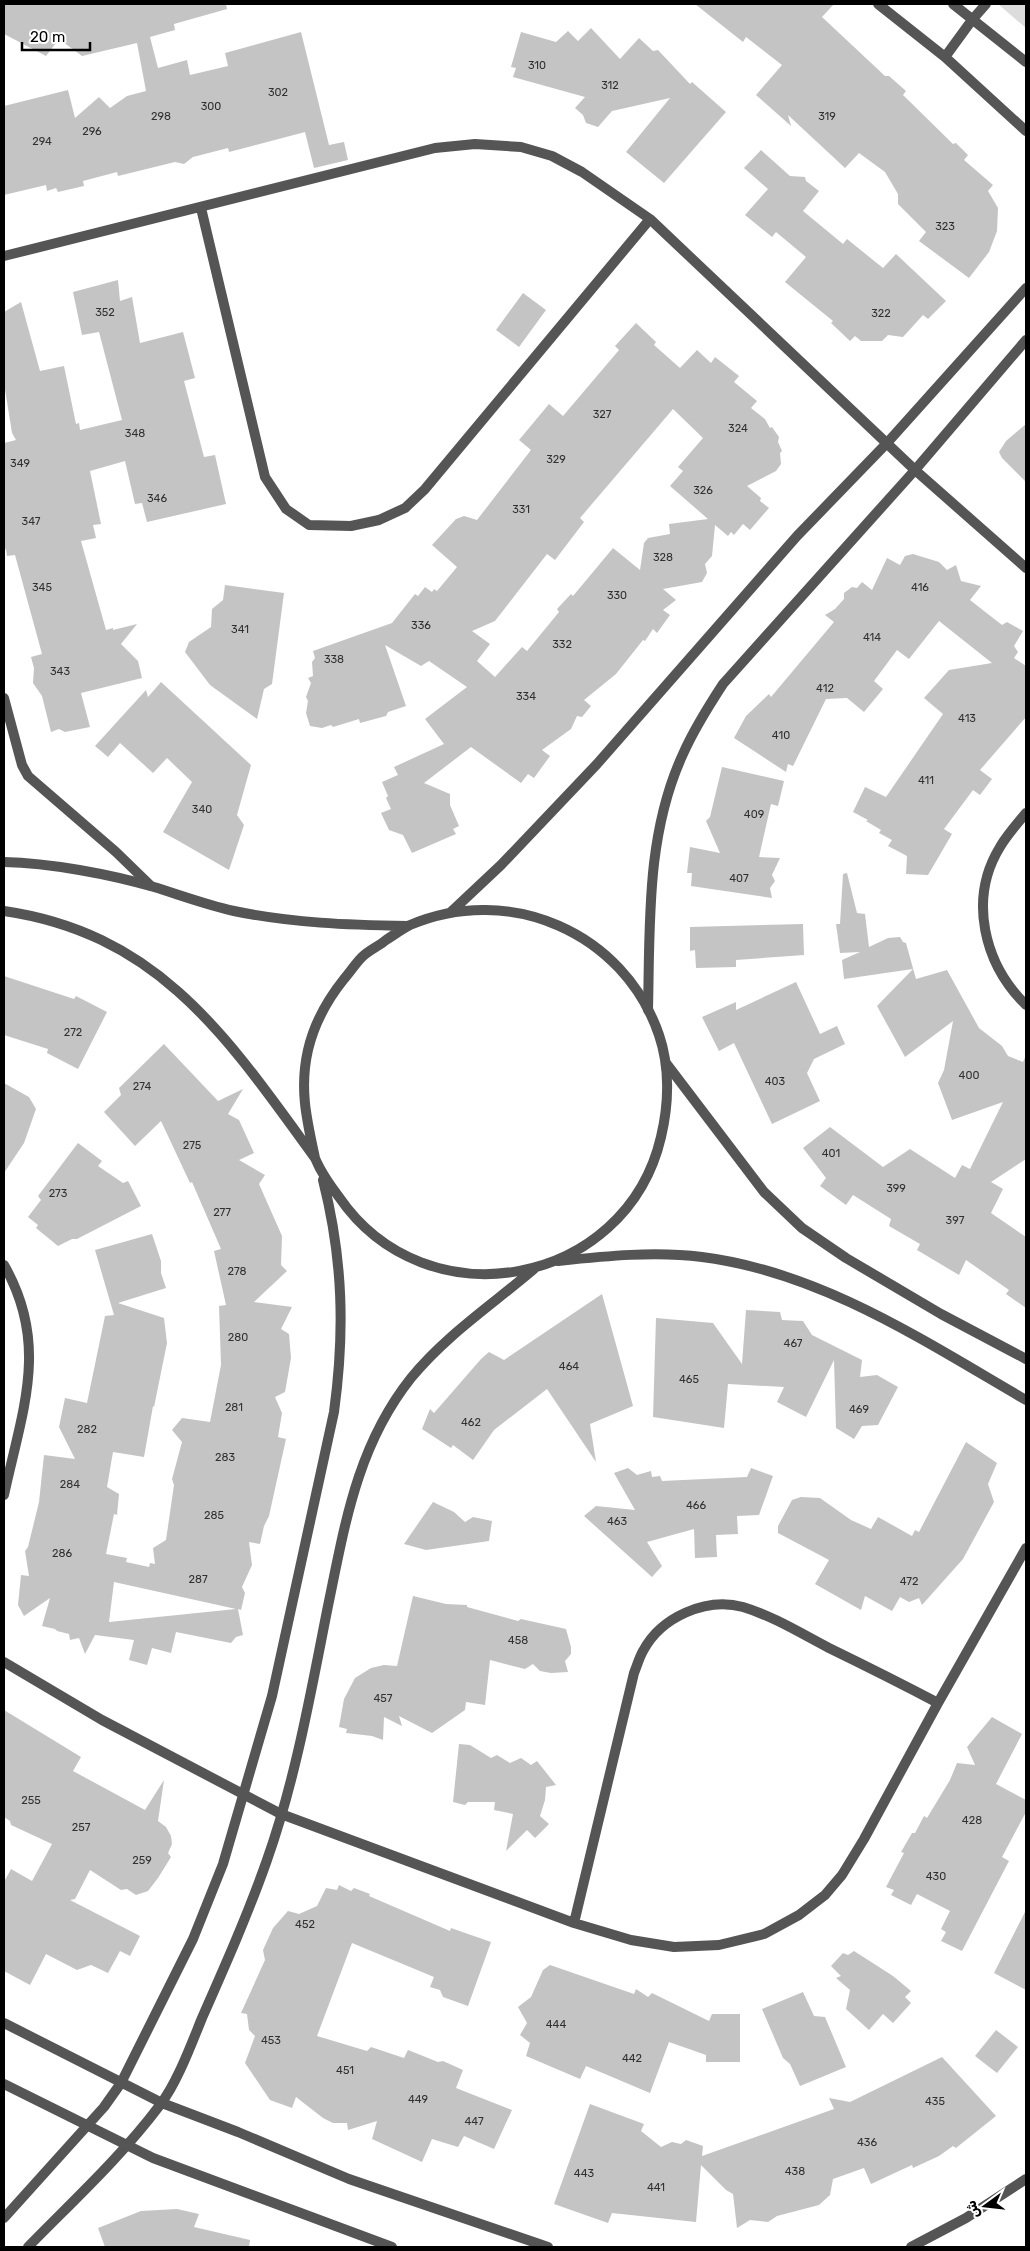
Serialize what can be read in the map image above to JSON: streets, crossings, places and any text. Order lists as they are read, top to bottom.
{
  "house_numbers": [
    "310",
    "312",
    "302",
    "300",
    "298",
    "319",
    "296",
    "294",
    "323",
    "352",
    "322",
    "327",
    "324",
    "348",
    "329",
    "349",
    "326",
    "346",
    "331",
    "347",
    "328",
    "345",
    "416",
    "330",
    "336",
    "341",
    "414",
    "332",
    "338",
    "343",
    "412",
    "334",
    "413",
    "410",
    "411",
    "340",
    "409",
    "407",
    "272",
    "400",
    "403",
    "274",
    "275",
    "401",
    "399",
    "273",
    "277",
    "397",
    "278",
    "280",
    "467",
    "464",
    "465",
    "281",
    "469",
    "462",
    "282",
    "283",
    "284",
    "466",
    "285",
    "463",
    "286",
    "287",
    "472",
    "458",
    "457",
    "255",
    "428",
    "257",
    "259",
    "430",
    "452",
    "444",
    "453",
    "442",
    "451",
    "449",
    "435",
    "447",
    "436",
    "438",
    "443",
    "441"
  ],
  "scale_bar": "20 m",
  "north": "left"
}
